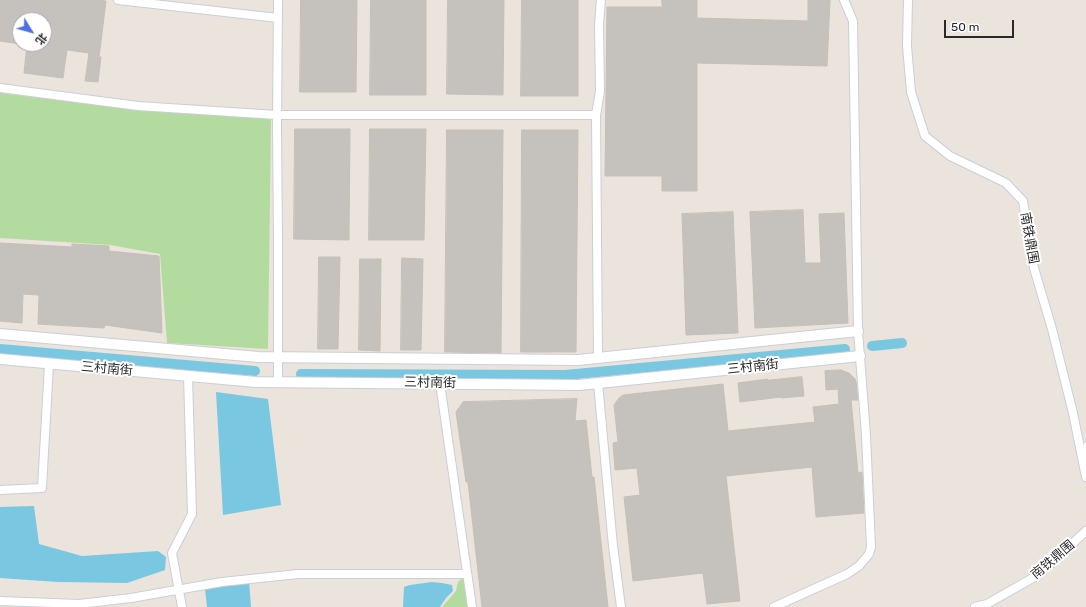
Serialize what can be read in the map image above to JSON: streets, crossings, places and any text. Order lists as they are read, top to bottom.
{
  "streets": {
    "street": ["南铁鼎围", "三村南街"]
  },
  "scale_bar": "50 m",
  "north": "bottom right"
}
